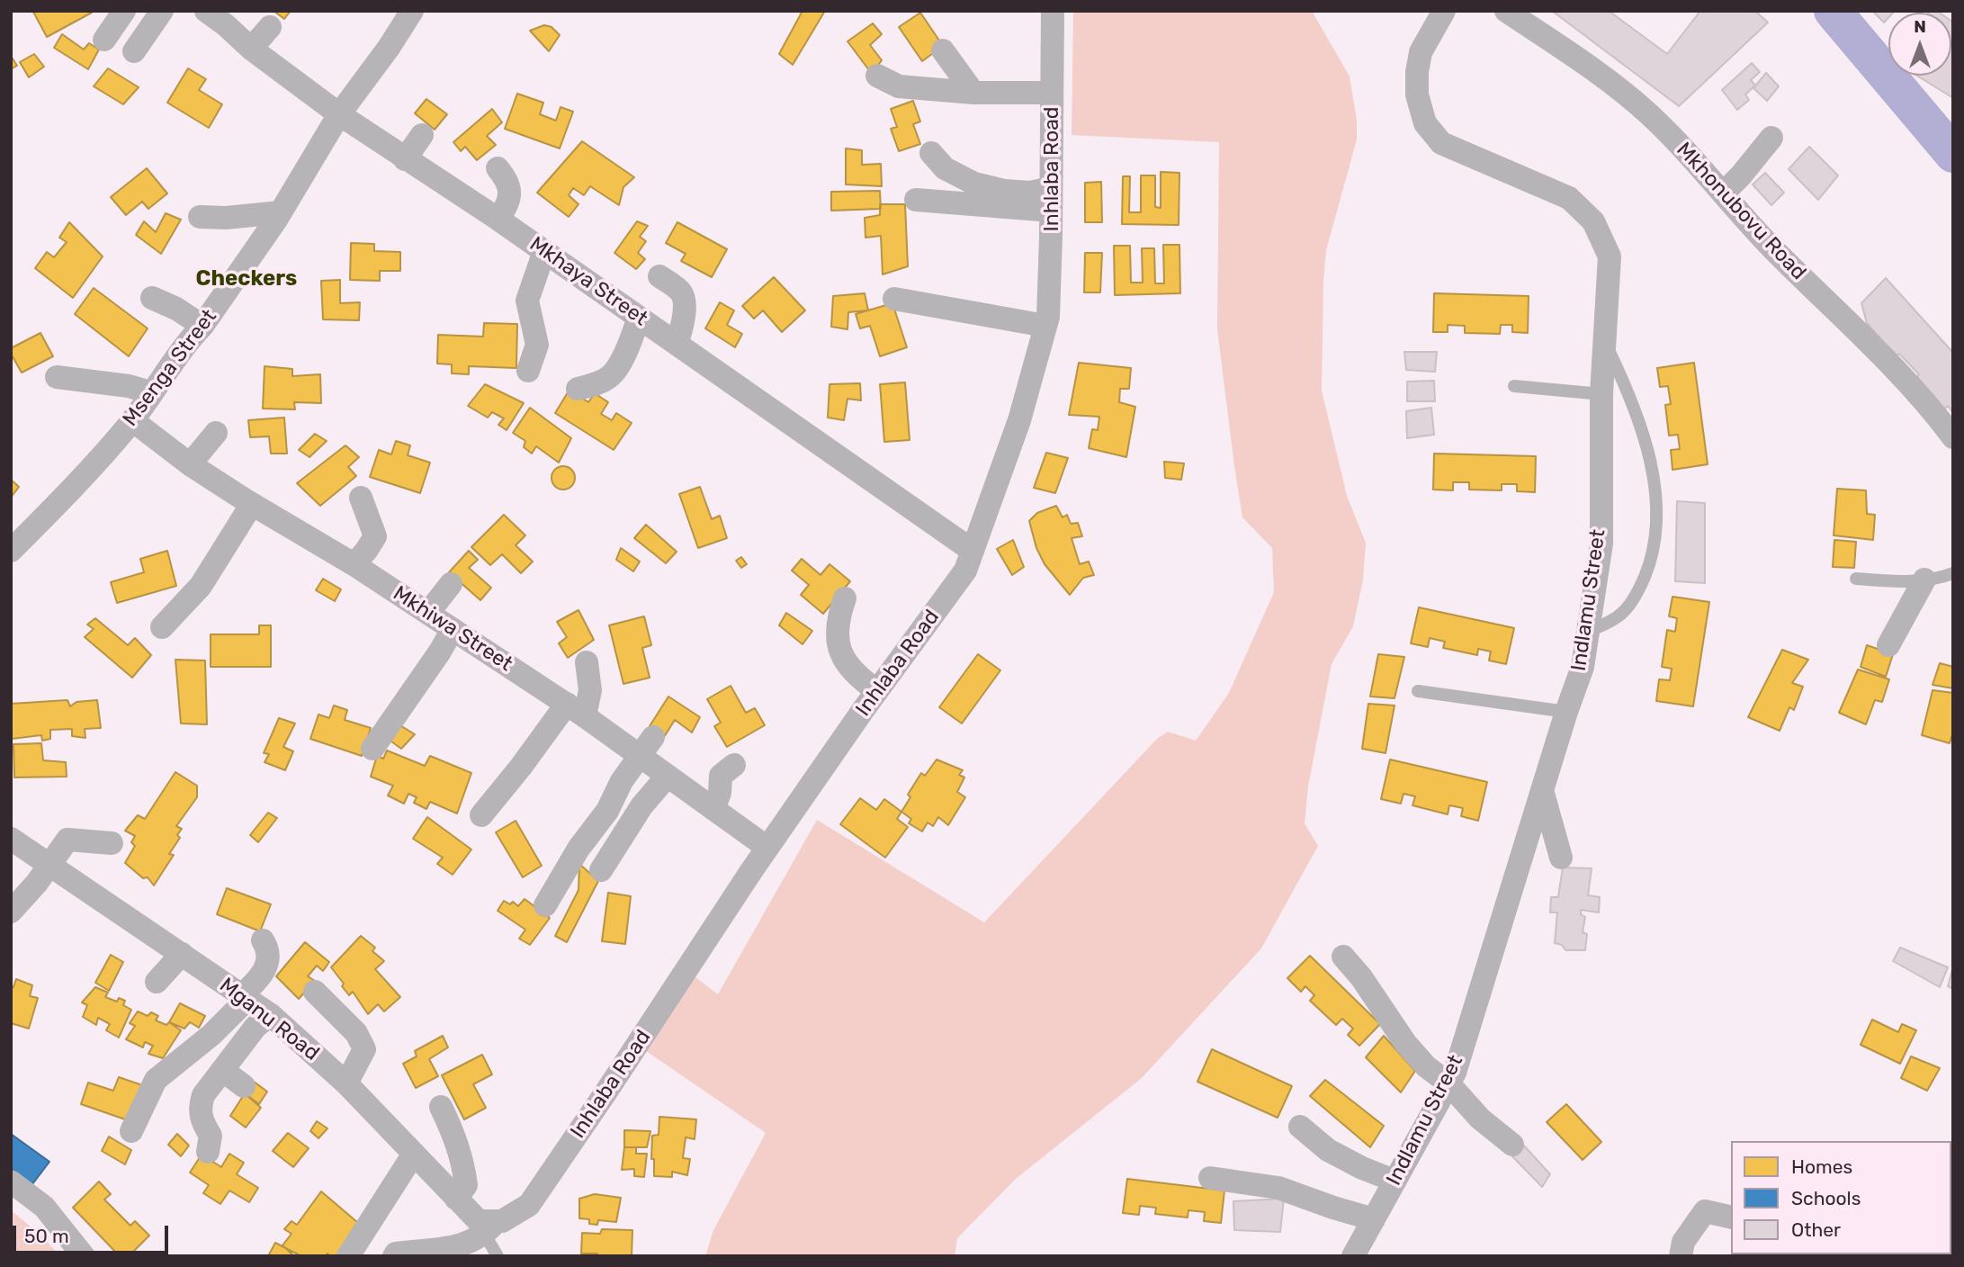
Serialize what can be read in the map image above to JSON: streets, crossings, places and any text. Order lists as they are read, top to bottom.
{
  "streets": {
    "street": [
      "Inhlaba Road",
      "Mkhonubovu Road",
      "Mkhaya Street",
      "Msenga Street",
      "Indlamu Street",
      "Mkhiwa Street",
      "Mganu Road"
    ]
  },
  "crossings": [
    ["Inhlaba Road", "Mkhaya Street"],
    ["Inhlaba Road", "Mkhiwa Street"],
    ["Inhlaba Road", "Mganu Road"],
    ["Mkhaya Street", "Msenga Street"],
    ["Msenga Street", "Mkhiwa Street"]
  ],
  "districts": ["Checkers"],
  "legend": ["Homes", "Schools", "Other"],
  "scale_bar": "50 m",
  "north": "top"
}
